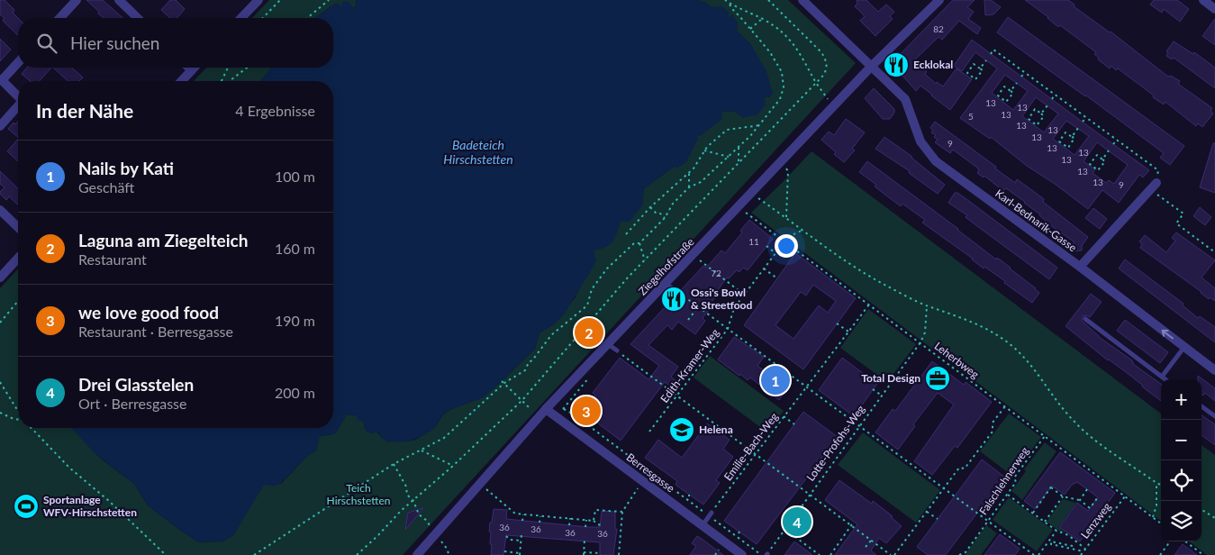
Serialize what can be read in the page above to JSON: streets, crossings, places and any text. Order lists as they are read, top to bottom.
{
  "streets": {
    "street": ["Karl-Bednarik-Gasse", "Ziegelhofstraße", "Berresgasse"],
    "path": [
      "Leherbweg",
      "Edith-Kramer-Weg",
      "Lotte-Profohs-Weg",
      "Emilie-Bach-Weg",
      "Falschlehnerweg",
      "Lenzweg"
    ]
  },
  "crossings": [
    ["Karl-Bednarik-Gasse", "Ziegelhofstraße"],
    ["Ziegelhofstraße", "Leherbweg"],
    ["Ziegelhofstraße", "Berresgasse"],
    ["Leherbweg", "Edith-Kramer-Weg"],
    ["Leherbweg", "Lotte-Profohs-Weg"],
    ["Leherbweg", "Emilie-Bach-Weg"],
    ["Leherbweg", "Falschlehnerweg"],
    ["Leherbweg", "Lenzweg"]
  ],
  "water": ["Badeteich Hirschstetten"],
  "parks": ["Teich Hirschstetten"],
  "places": {
    "restaurant": ["Ecklokal", "Ossi's Bowl & Streetfood"],
    "office": ["Total Design"],
    "school or university": ["Helena"],
    "sports": ["Sportanlage WFV-Hirschstetten"]
  },
  "house_numbers": [
    "82",
    "13",
    "13",
    "13",
    "5",
    "13",
    "13",
    "13",
    "9",
    "13",
    "13",
    "13",
    "13",
    "13",
    "9",
    "11",
    "72",
    "36",
    "36",
    "36",
    "36"
  ],
  "page": {
    "search": "Hier suchen",
    "heading": ["In der Nähe", "4 Ergebnisse"],
    "list": [
      {
        "mark": "1",
        "name": "Nails by Kati",
        "note": "Geschäft",
        "value": "100 m"
      },
      {
        "mark": "2",
        "name": "Laguna am Ziegelteich",
        "note": "Restaurant",
        "value": "160 m"
      },
      {
        "mark": "3",
        "name": "we love good food",
        "note": "Restaurant · Berresgasse",
        "value": "190 m"
      },
      {
        "mark": "4",
        "name": "Drei Glasstelen",
        "note": "Ort · Berresgasse",
        "value": "200 m"
      }
    ],
    "pins": [
      "2",
      "1",
      "3",
      "4"
    ],
    "map_buttons": ["+", "−"]
  }
}
